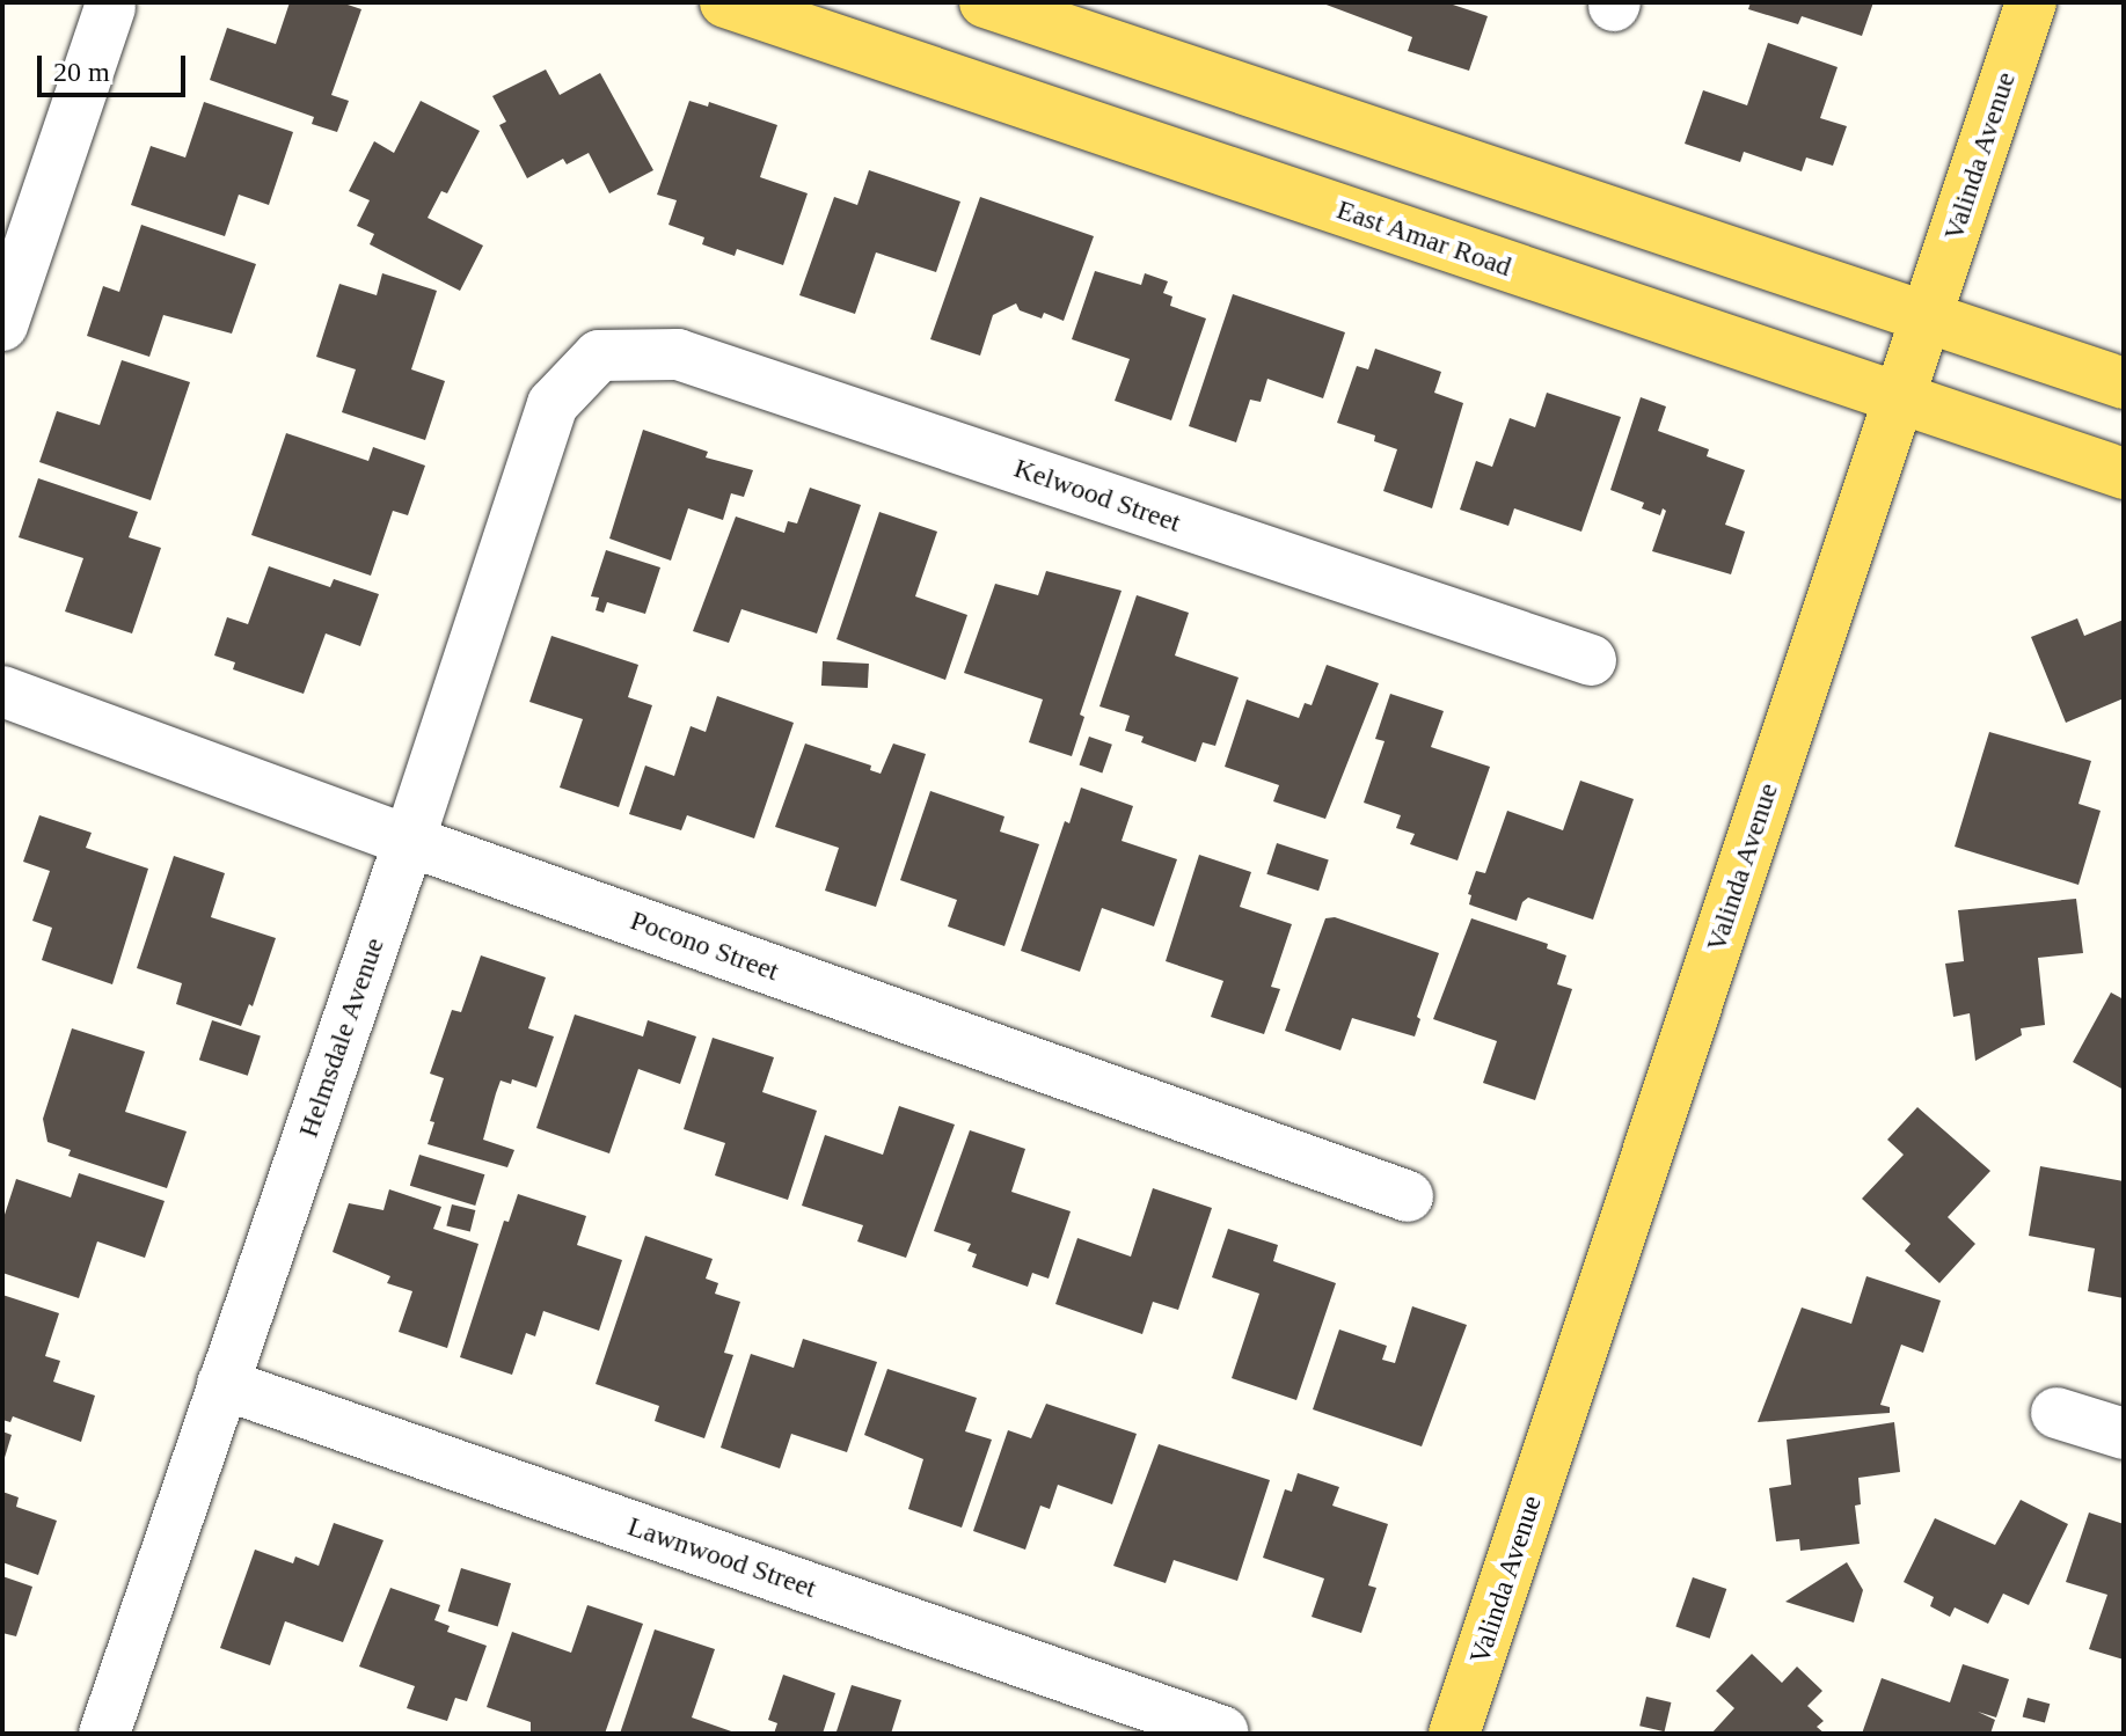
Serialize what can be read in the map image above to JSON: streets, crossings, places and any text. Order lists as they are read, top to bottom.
{
  "streets": {
    "main road": ["Valinda Avenue", "East Amar Road"],
    "street": [
      "Kelwood Street",
      "Pocono Street",
      "Helmsdale Avenue",
      "Lawnwood Street"
    ]
  },
  "crossings": [
    ["Valinda Avenue", "East Amar Road"],
    ["Kelwood Street", "Helmsdale Avenue"],
    ["Pocono Street", "Helmsdale Avenue"],
    ["Helmsdale Avenue", "Lawnwood Street"]
  ],
  "scale_bar": "20 m"
}
